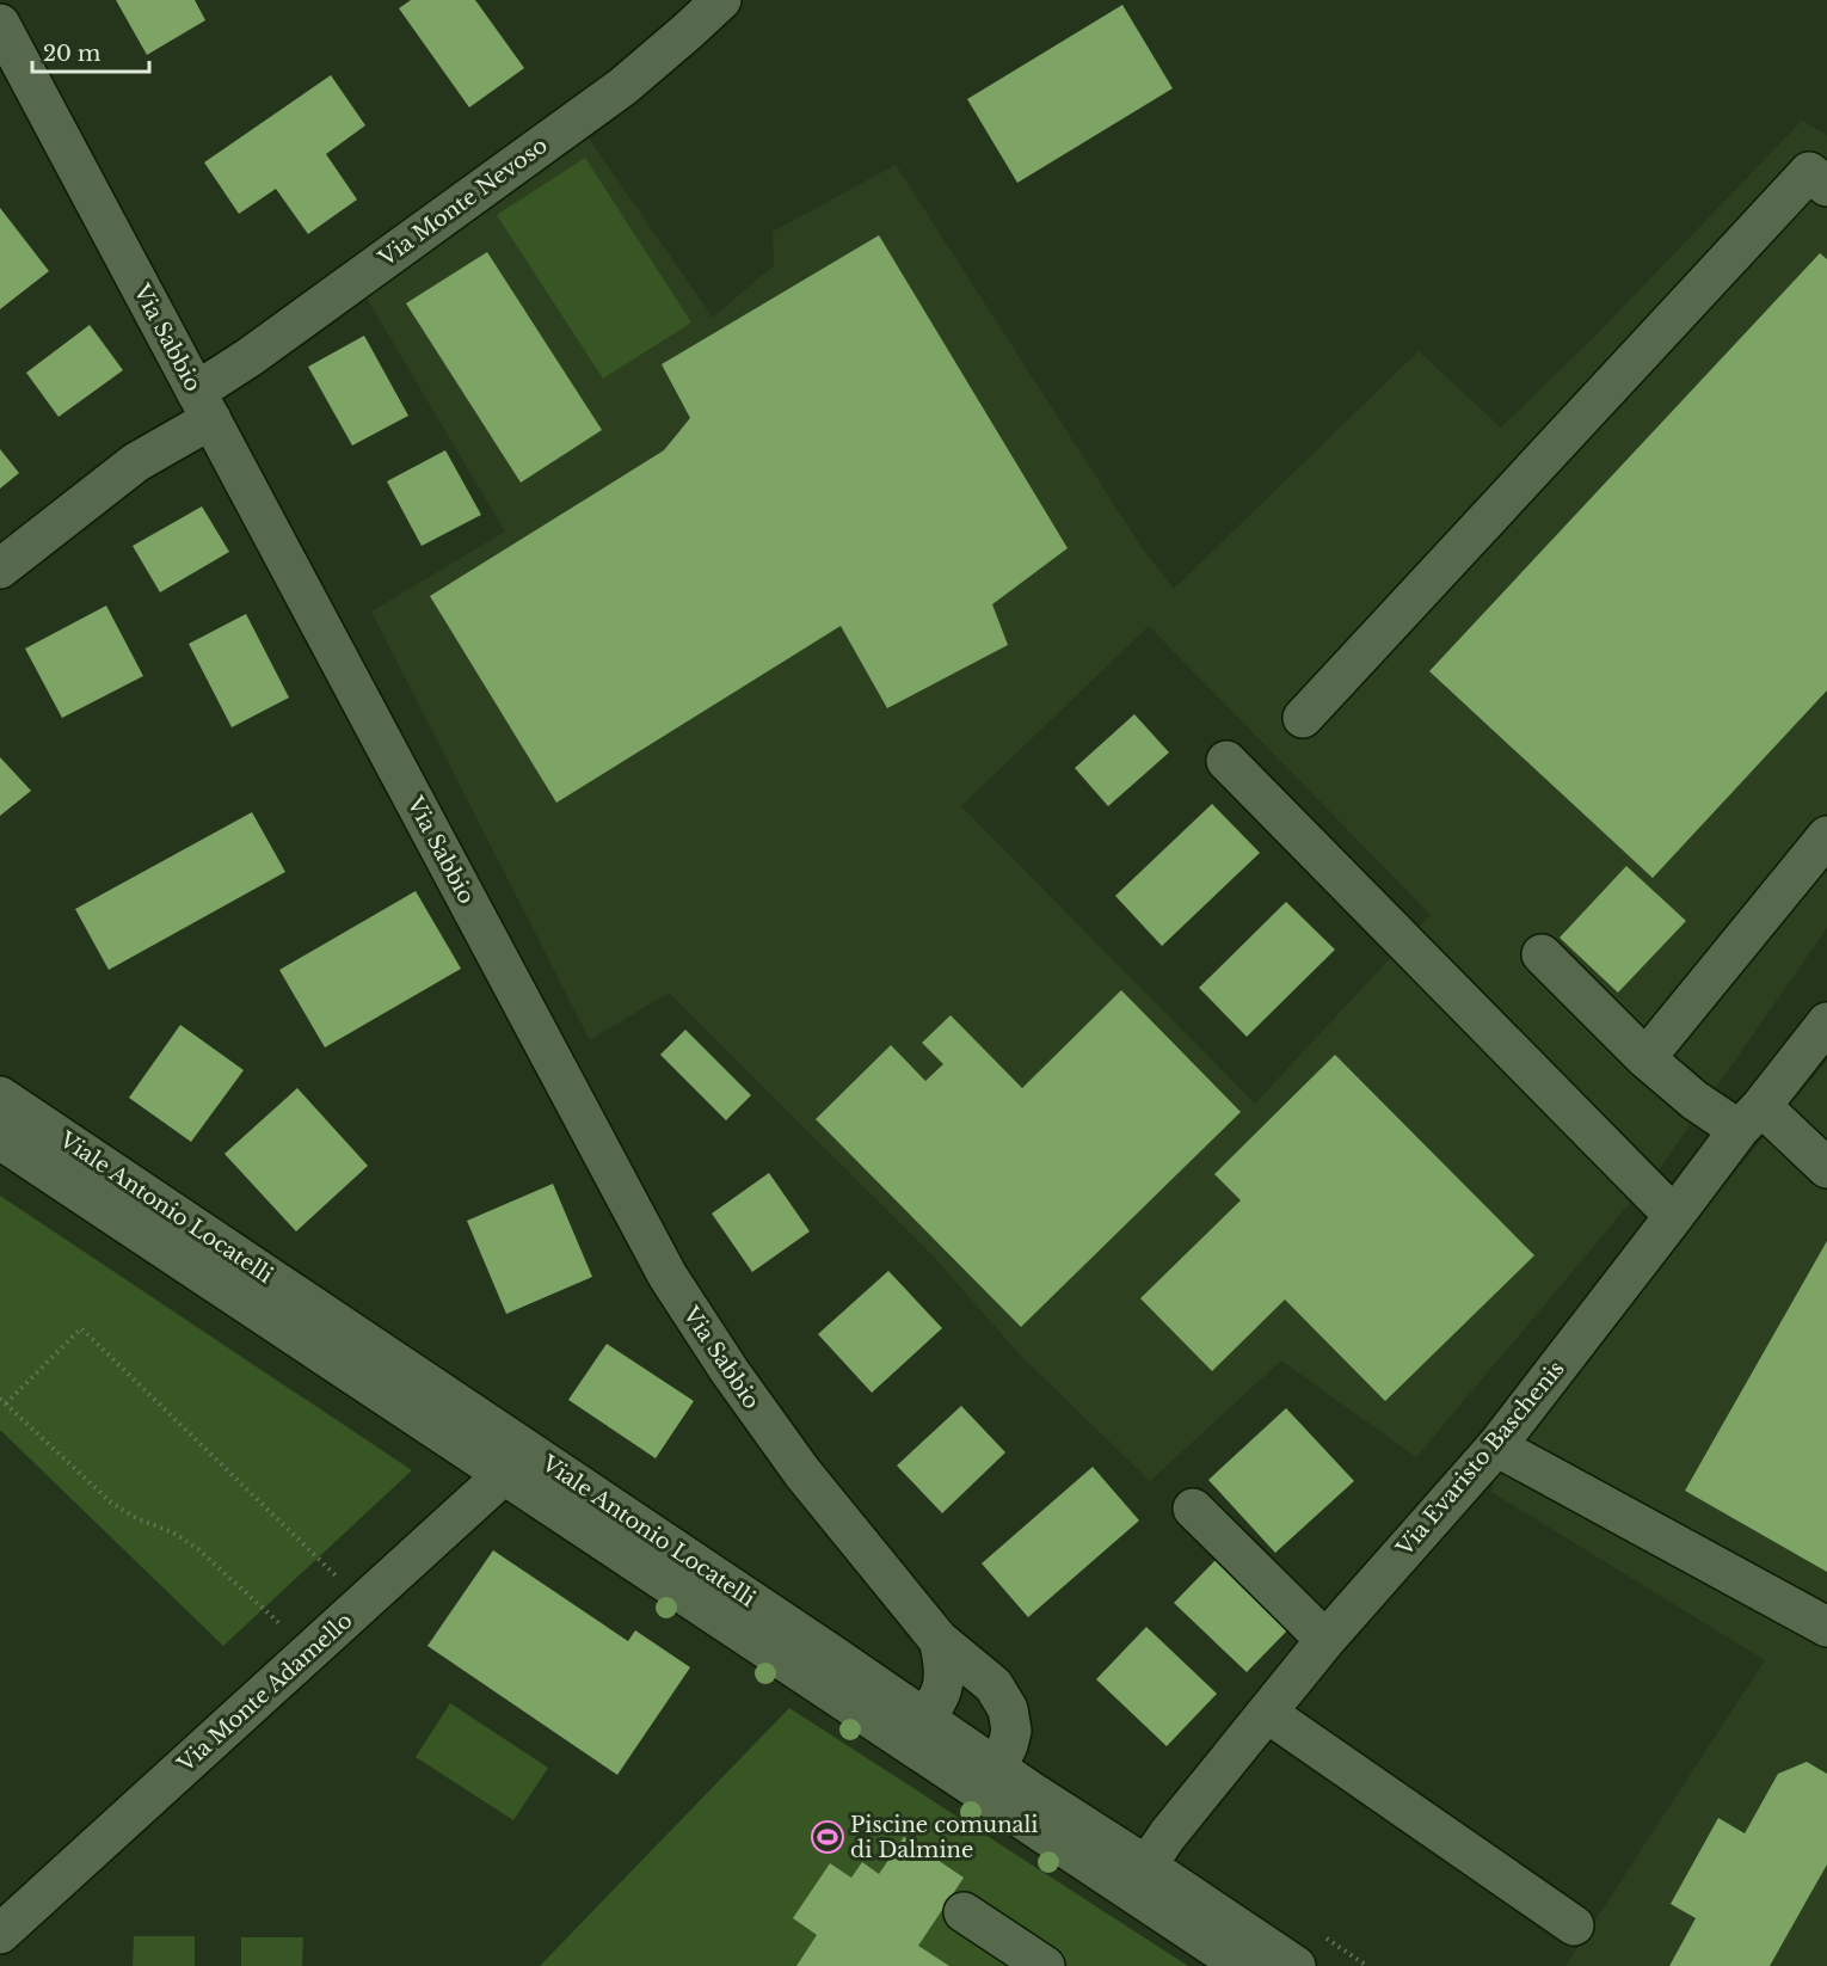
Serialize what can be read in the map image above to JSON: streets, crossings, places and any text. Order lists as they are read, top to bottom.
{
  "streets": {
    "street": [
      "Via Monte Nevoso",
      "Via Sabbio",
      "Viale Antonio Locatelli",
      "Via Evaristo Baschenis",
      "Via Monte Adamello"
    ]
  },
  "crossings": [
    ["Via Monte Nevoso", "Via Sabbio"],
    ["Via Sabbio", "Viale Antonio Locatelli"],
    ["Viale Antonio Locatelli", "Via Evaristo Baschenis"],
    ["Viale Antonio Locatelli", "Via Monte Adamello"]
  ],
  "places": {
    "sports": ["Piscine comunali di Dalmine"]
  },
  "scale_bar": "20 m"
}
